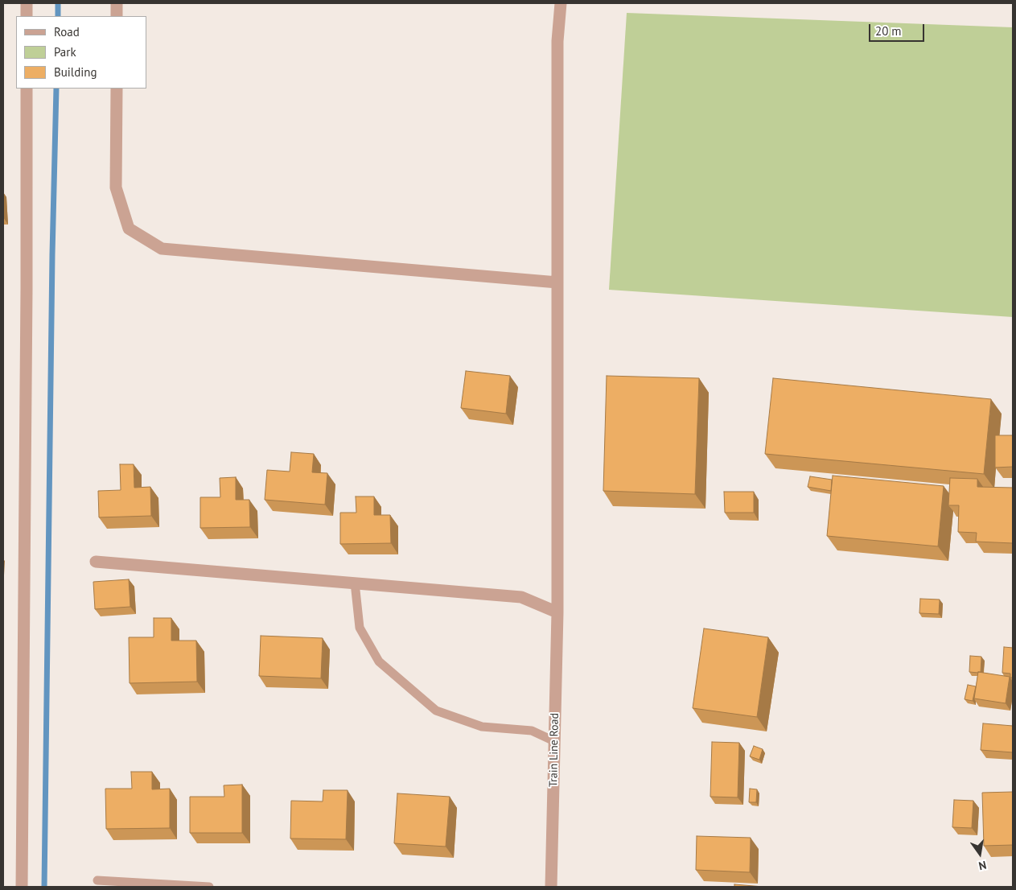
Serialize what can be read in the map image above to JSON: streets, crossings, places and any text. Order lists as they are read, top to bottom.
{
  "streets": {
    "street": ["Train Line Road"]
  },
  "legend": ["Road", "Park", "Building"],
  "scale_bar": "20 m",
  "north": "bottom"
}
